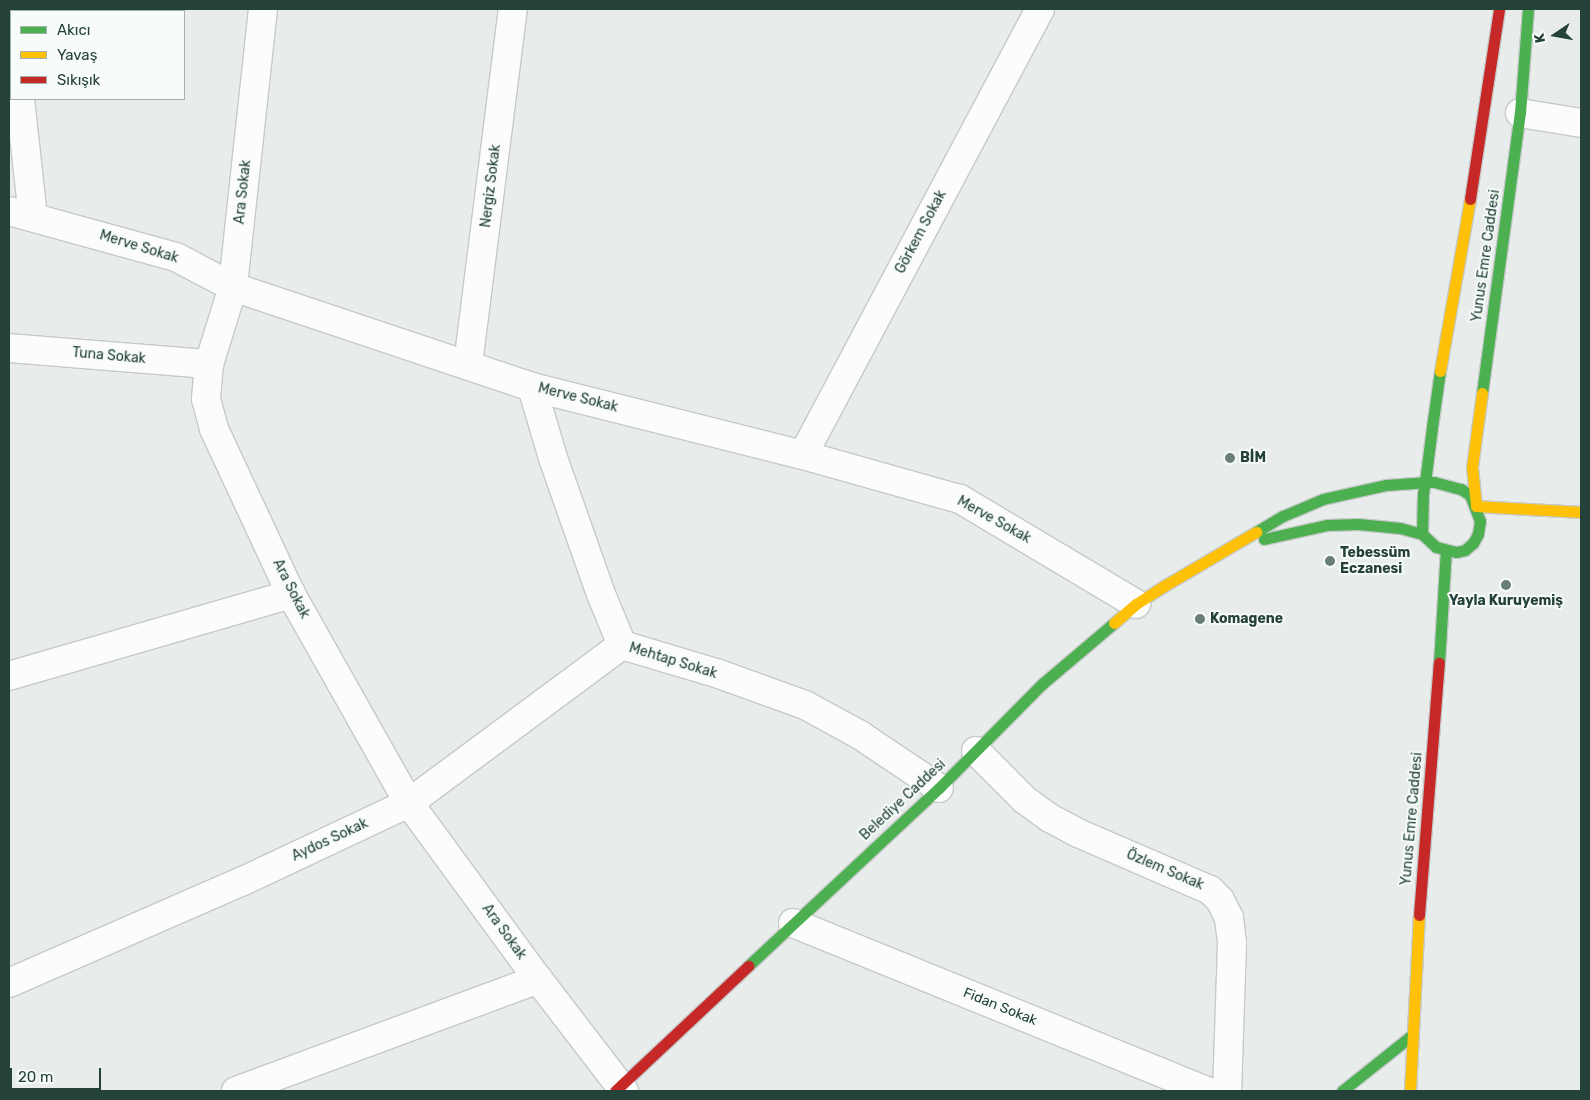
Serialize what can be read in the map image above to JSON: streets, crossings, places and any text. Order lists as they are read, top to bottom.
{
  "streets": {
    "main road": ["Yunus Emre Caddesi", "Belediye Caddesi"],
    "street": [
      "Nergiz Sokak",
      "Ara Sokak",
      "Görkem Sokak",
      "Merve Sokak",
      "Tuna Sokak",
      "Mehtap Sokak",
      "Aydos Sokak",
      "Özlem Sokak",
      "Fidan Sokak"
    ]
  },
  "crossings": [
    ["Nergiz Sokak", "Merve Sokak"],
    ["Ara Sokak", "Merve Sokak"],
    ["Ara Sokak", "Tuna Sokak"],
    ["Ara Sokak", "Belediye Caddesi"],
    ["Ara Sokak", "Aydos Sokak"],
    ["Görkem Sokak", "Merve Sokak"],
    ["Merve Sokak", "Mehtap Sokak"],
    ["Merve Sokak", "Belediye Caddesi"],
    ["Yunus Emre Caddesi", "Belediye Caddesi"],
    ["Mehtap Sokak", "Belediye Caddesi"],
    ["Mehtap Sokak", "Aydos Sokak"],
    ["Belediye Caddesi", "Özlem Sokak"],
    ["Belediye Caddesi", "Fidan Sokak"]
  ],
  "places": [
    "BİM",
    "Tebessüm Eczanesi",
    "Yayla Kuruyemiş",
    "Komagene"
  ],
  "legend": ["Akıcı", "Yavaş", "Sıkışık"],
  "scale_bar": "20 m",
  "north": "left"
}
